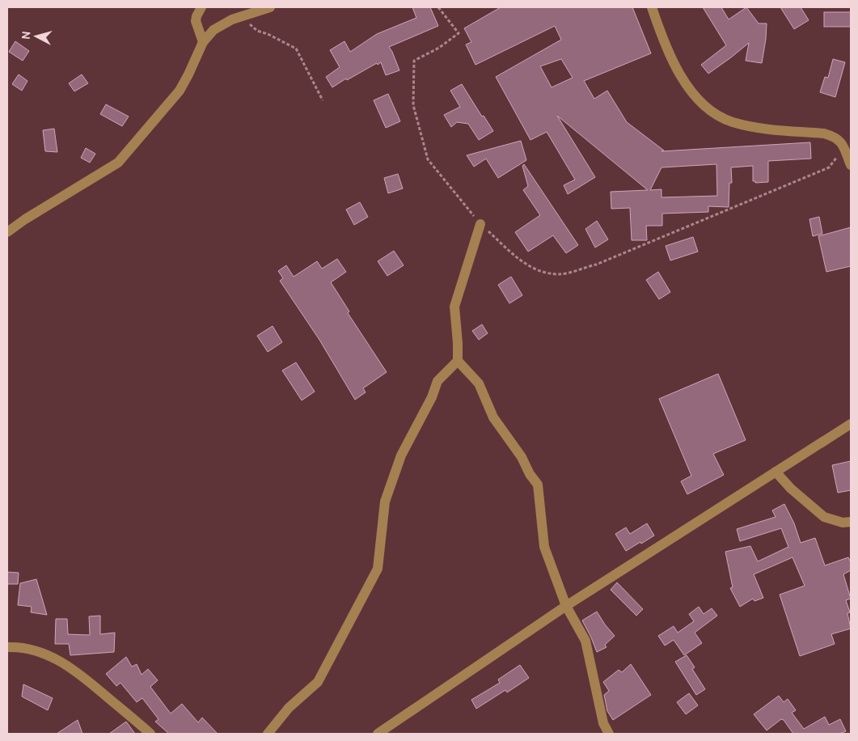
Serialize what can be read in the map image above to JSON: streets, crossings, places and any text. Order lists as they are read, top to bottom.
{
  "north": "left"
}
